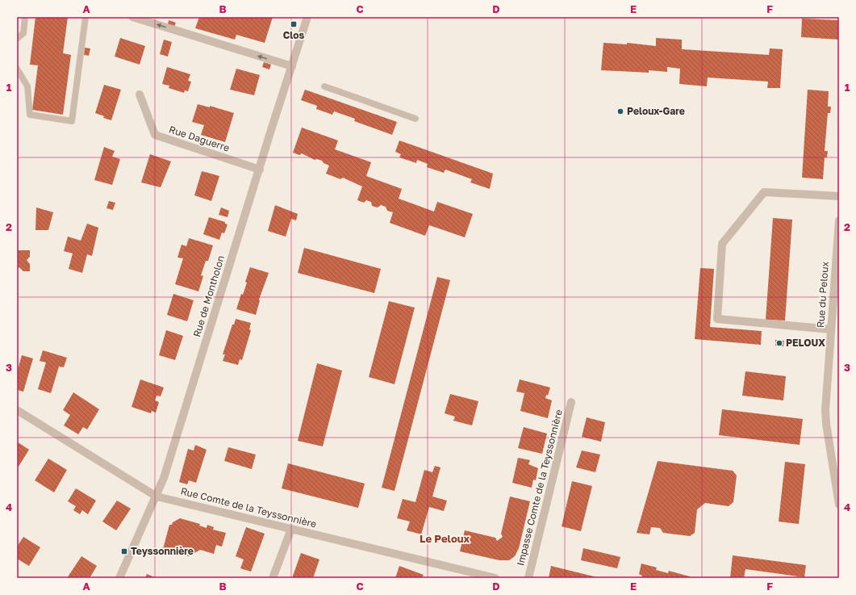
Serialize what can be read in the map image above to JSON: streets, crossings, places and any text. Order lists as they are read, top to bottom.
{
  "streets": {
    "street": [
      "Rue Daguerre",
      "Rue du Peloux",
      "Rue de Montholon",
      "Impasse Comte de la Teyssonnière",
      "Rue Comte de la Teyssonnière"
    ]
  },
  "crossings": [
    ["Rue Daguerre", "Rue de Montholon"],
    ["Rue de Montholon", "Rue Comte de la Teyssonnière"]
  ],
  "districts": ["Le Peloux"],
  "places": {
    "transit": ["Clos", "Teyssonnière"],
    "other": ["Peloux-Gare", "PELOUX"]
  },
  "grid": {
    "columns": [
      "A",
      "B",
      "C",
      "D",
      "E",
      "F"
    ],
    "rows": [
      "1",
      "2",
      "3",
      "4"
    ]
  }
}
